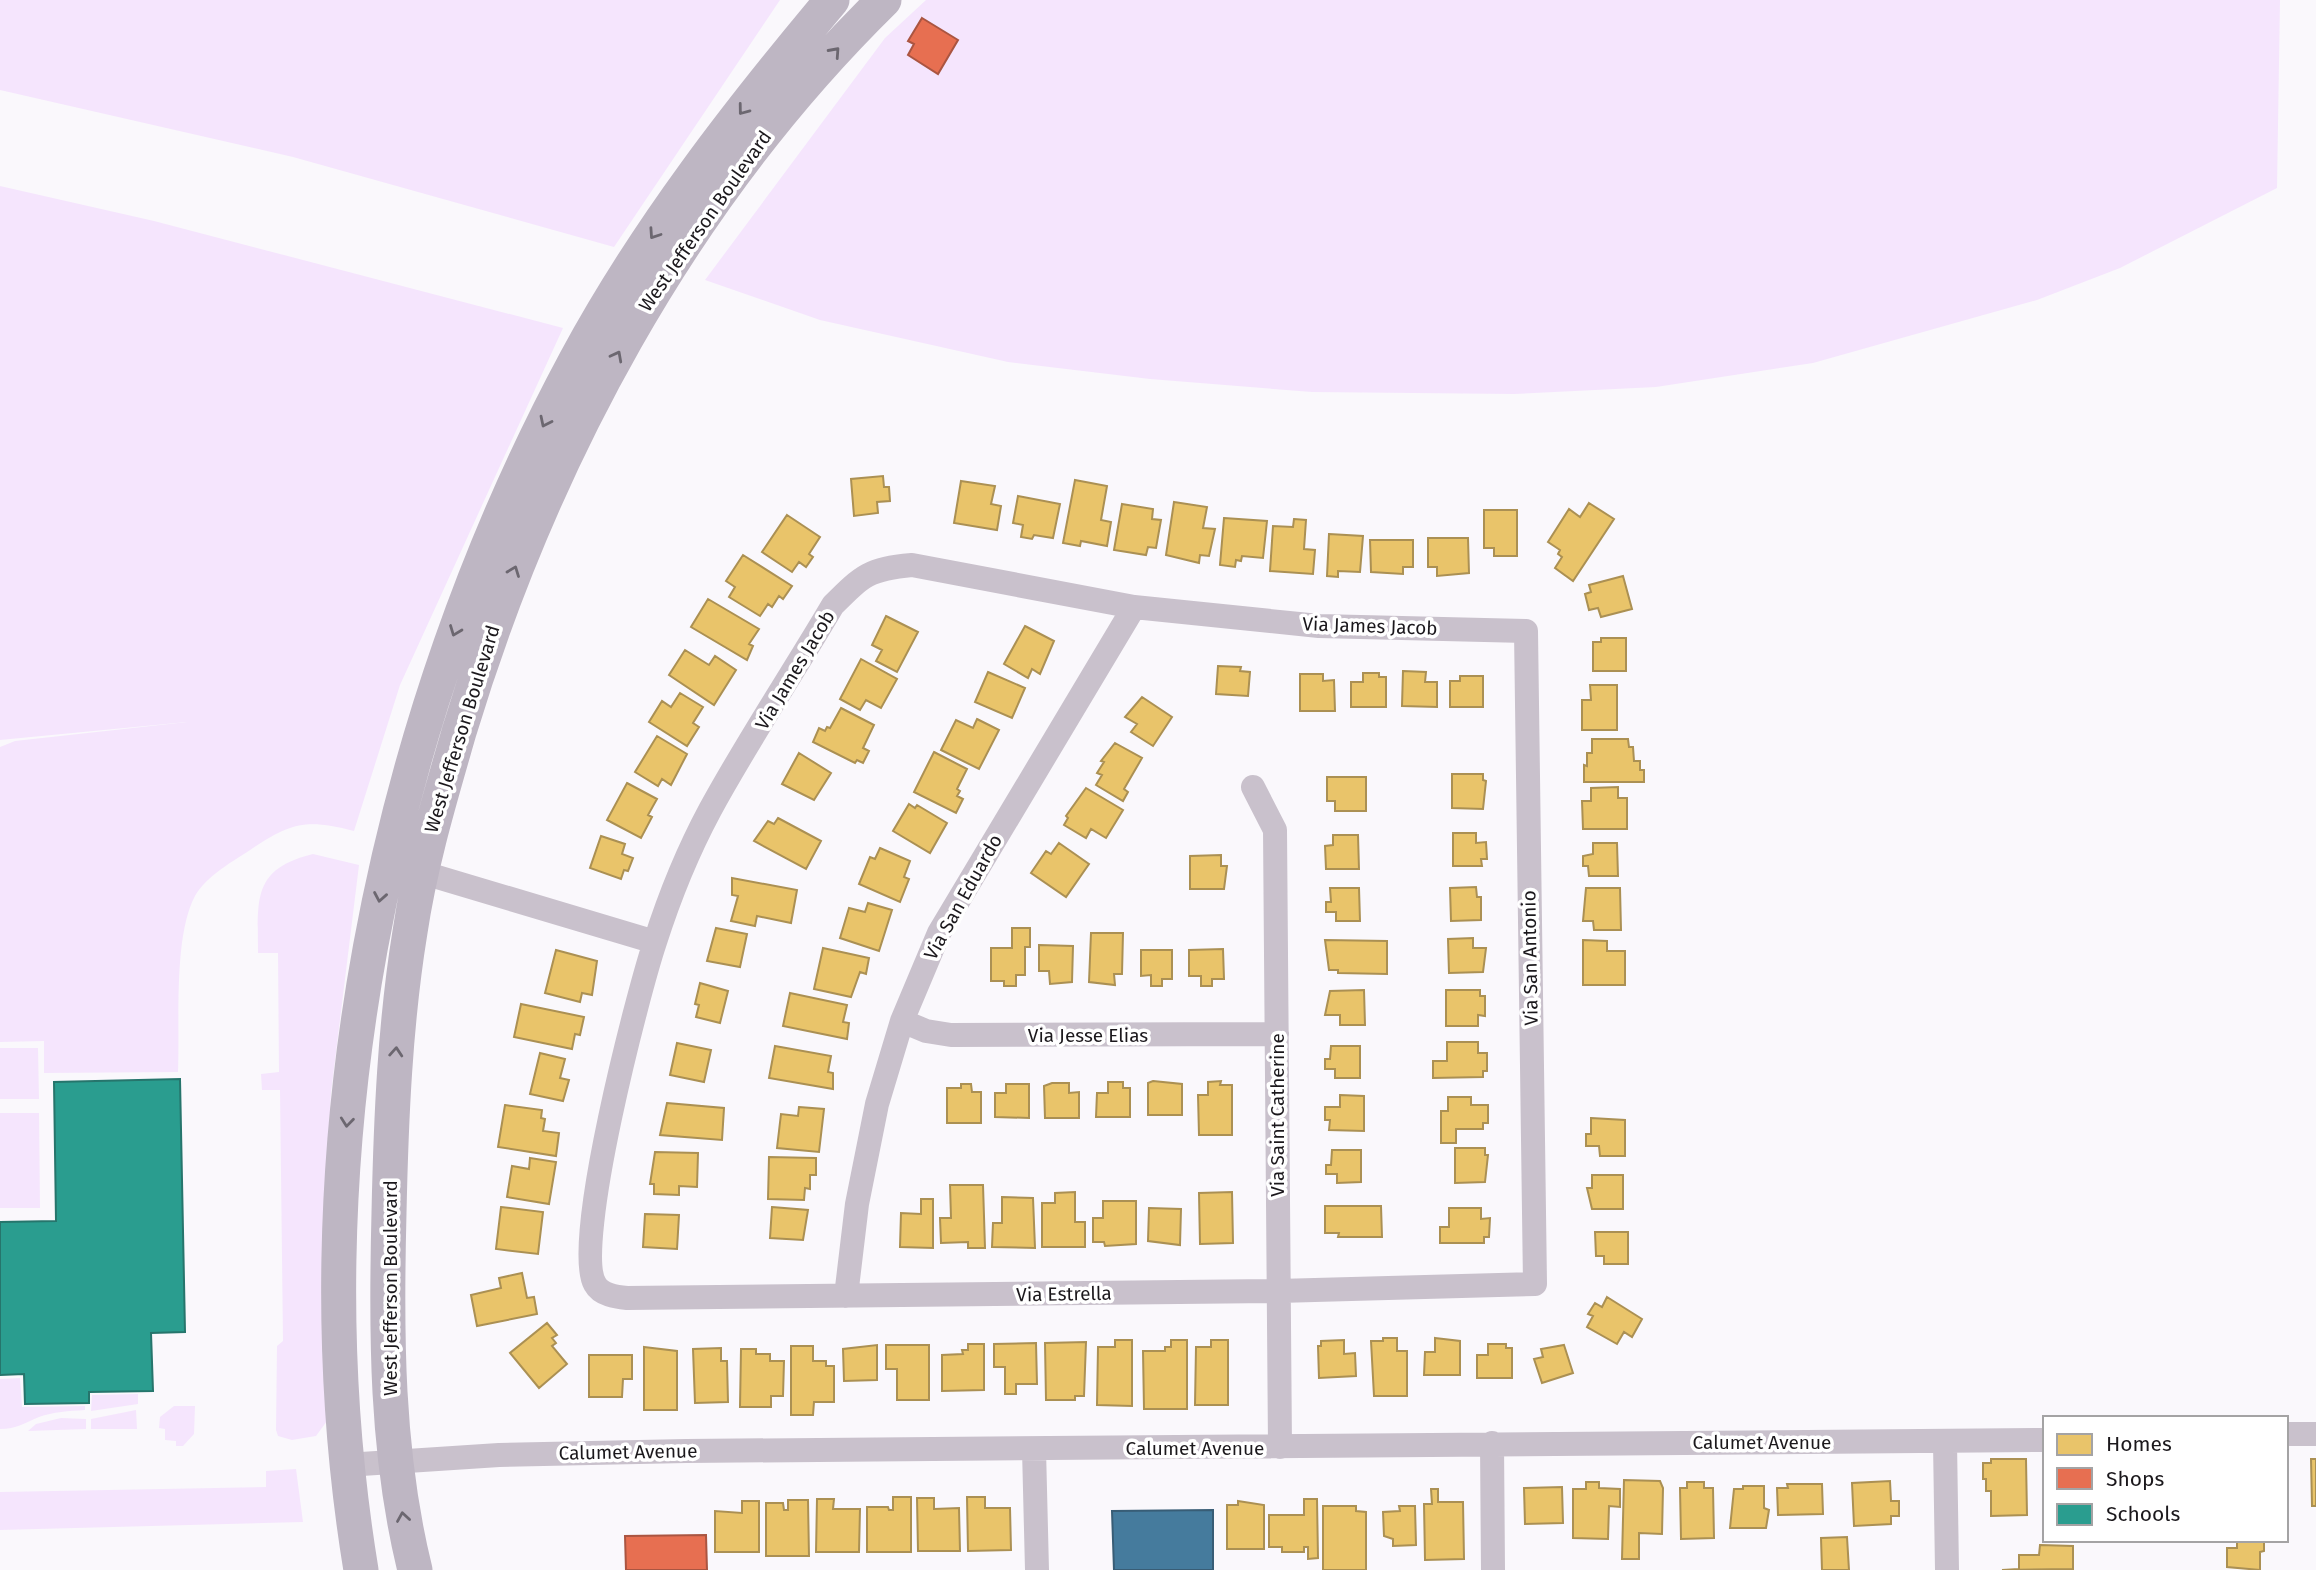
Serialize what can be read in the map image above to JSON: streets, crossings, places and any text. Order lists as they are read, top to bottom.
{
  "streets": {
    "main road": ["West Jefferson Boulevard"],
    "street": [
      "Via James Jacob",
      "Via San Eduardo",
      "Via San Antonio",
      "Via Jesse Elias",
      "Via Saint Catherine",
      "Via Estrella",
      "Calumet Avenue"
    ]
  },
  "crossings": [
    ["West Jefferson Boulevard", "Calumet Avenue"],
    ["Via James Jacob", "Via San Eduardo"],
    ["Via James Jacob", "Via San Antonio"],
    ["Via James Jacob", "Via Estrella"],
    ["Via San Eduardo", "Via Jesse Elias"],
    ["Via San Eduardo", "Via Estrella"],
    ["Via San Antonio", "Via Estrella"],
    ["Via Jesse Elias", "Via Saint Catherine"],
    ["Via Saint Catherine", "Via Estrella"],
    ["Via Saint Catherine", "Calumet Avenue"]
  ],
  "legend": ["Homes", "Shops", "Schools"]
}
